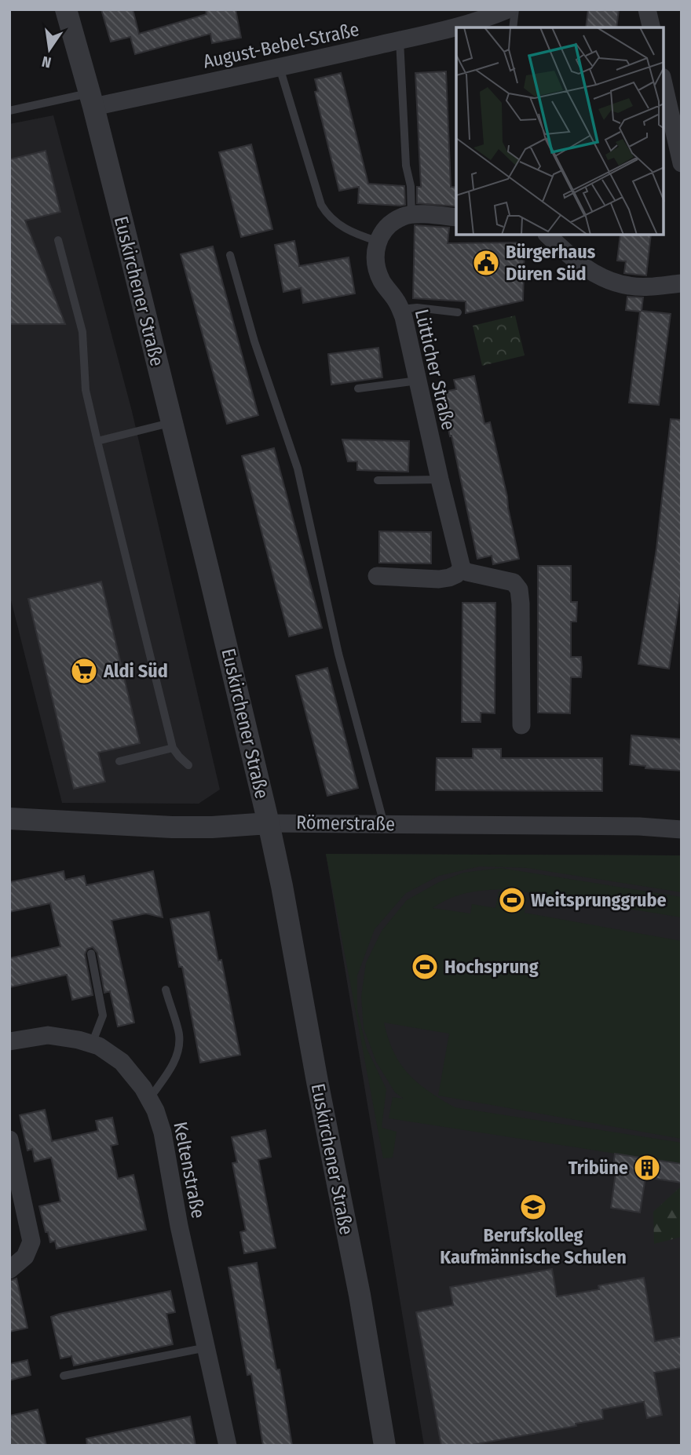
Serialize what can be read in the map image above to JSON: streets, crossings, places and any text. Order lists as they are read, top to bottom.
{
  "streets": {
    "street": [
      "August-Bebel-Straße",
      "Euskirchener Straße",
      "Lütticher Straße",
      "Römerstraße",
      "Keltenstraße"
    ]
  },
  "crossings": [
    ["August-Bebel-Straße", "Euskirchener Straße"],
    ["Euskirchener Straße", "Römerstraße"]
  ],
  "places": {
    "public building": ["Bürgerhaus Düren Süd"],
    "supermarket": ["Aldi Süd"],
    "sports": ["Weitsprunggrube", "Hochsprung"],
    "building": ["Tribüne"],
    "school or university": ["Berufskolleg Kaufmännische Schulen"]
  },
  "north": "bottom"
}
